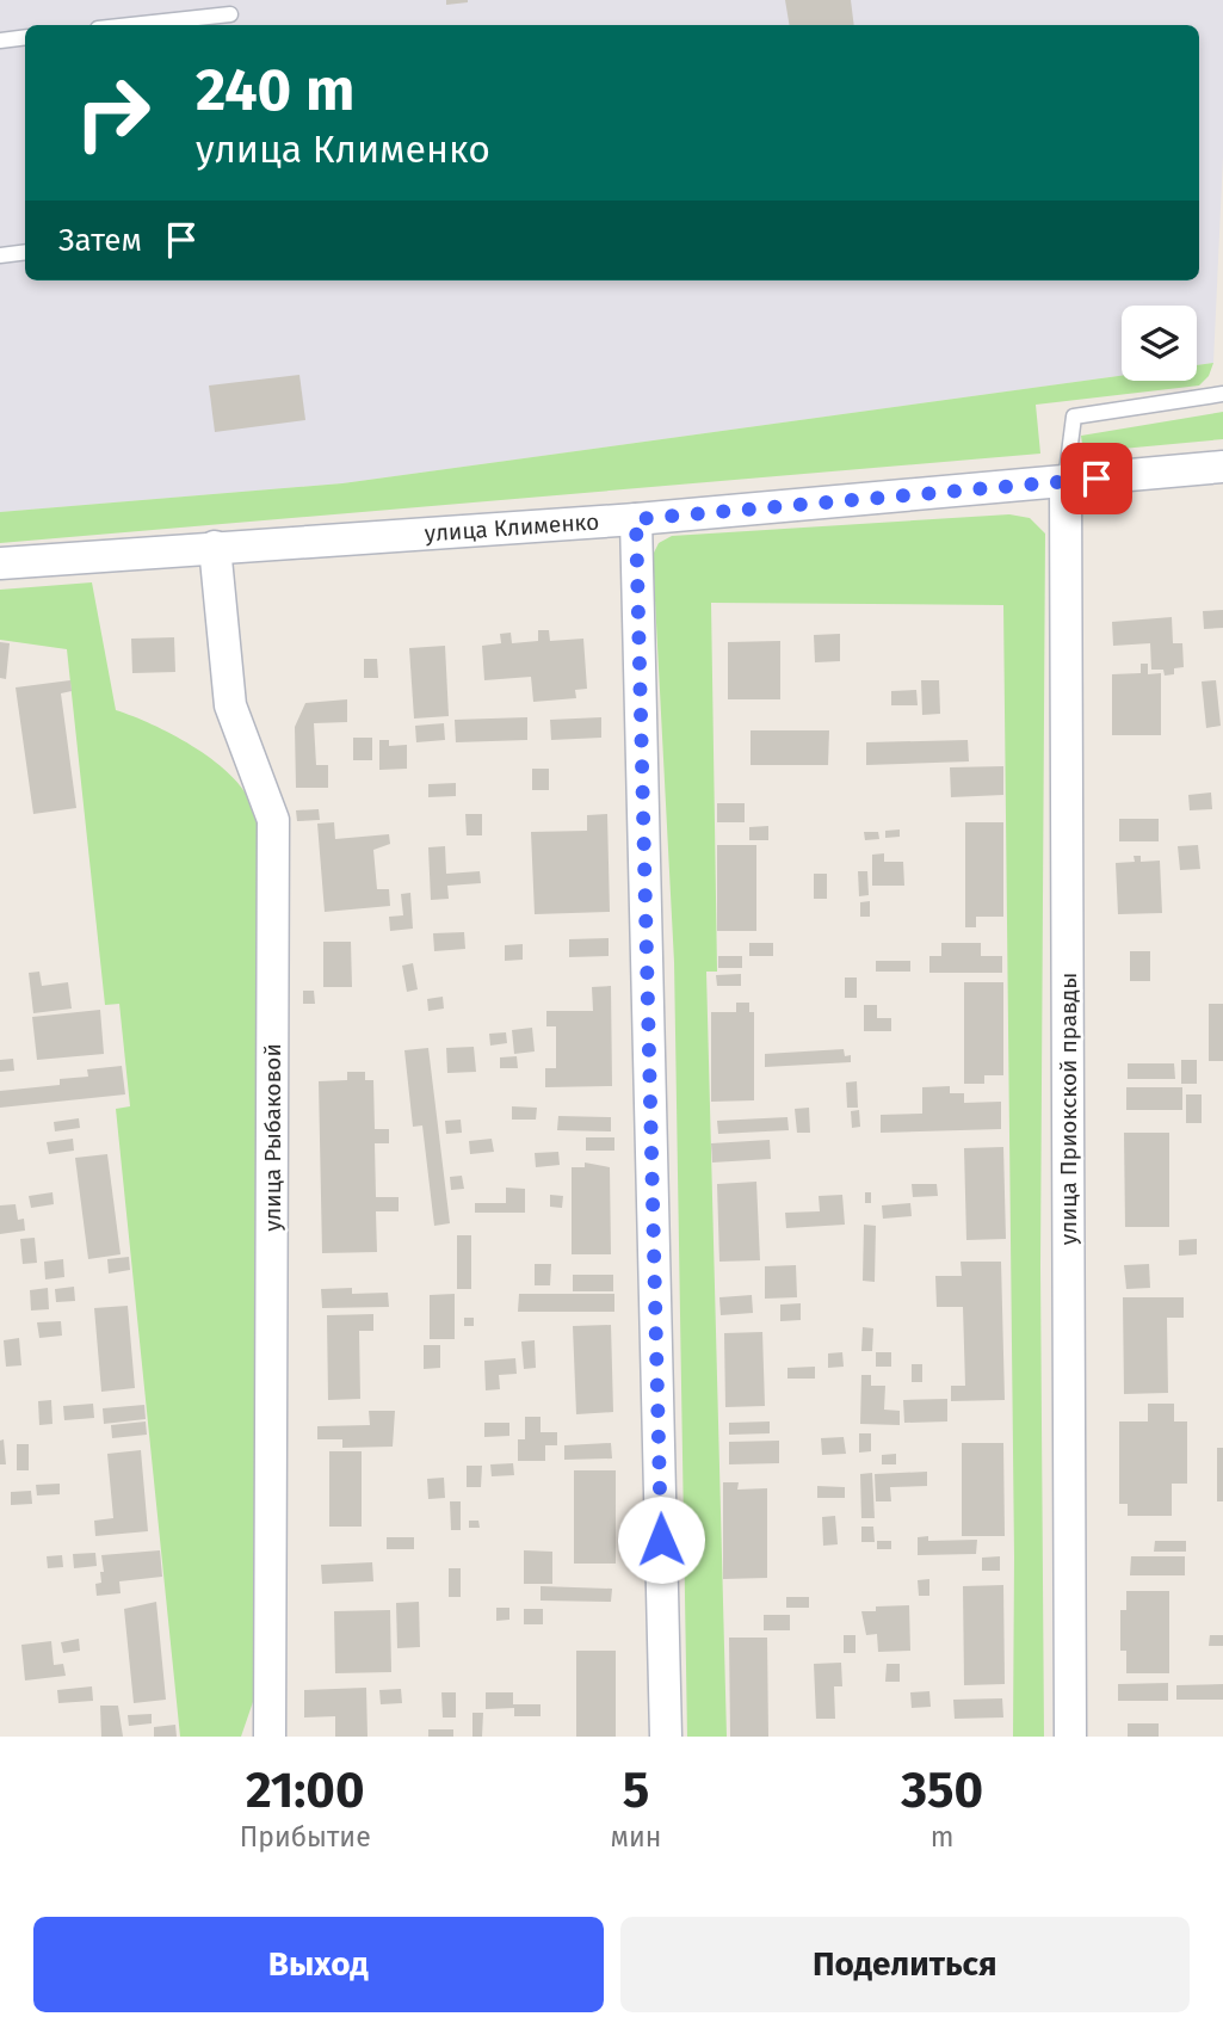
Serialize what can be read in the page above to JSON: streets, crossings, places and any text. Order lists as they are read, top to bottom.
{
  "streets": {
    "street": ["улица Клименко", "улица Приокской правды", "улица Рыбаковой"]
  },
  "crossings": [
    ["улица Клименко", "улица Приокской правды"],
    ["улица Клименко", "улица Рыбаковой"]
  ],
  "page": {
    "turn": ["240 m", "улица Клименко"],
    "then": "Затем",
    "eta": [
      "21:00",
      "Прибытие",
      "5",
      "мин",
      "350",
      "m"
    ],
    "buttons": ["Выход", "Поделиться"]
  }
}
